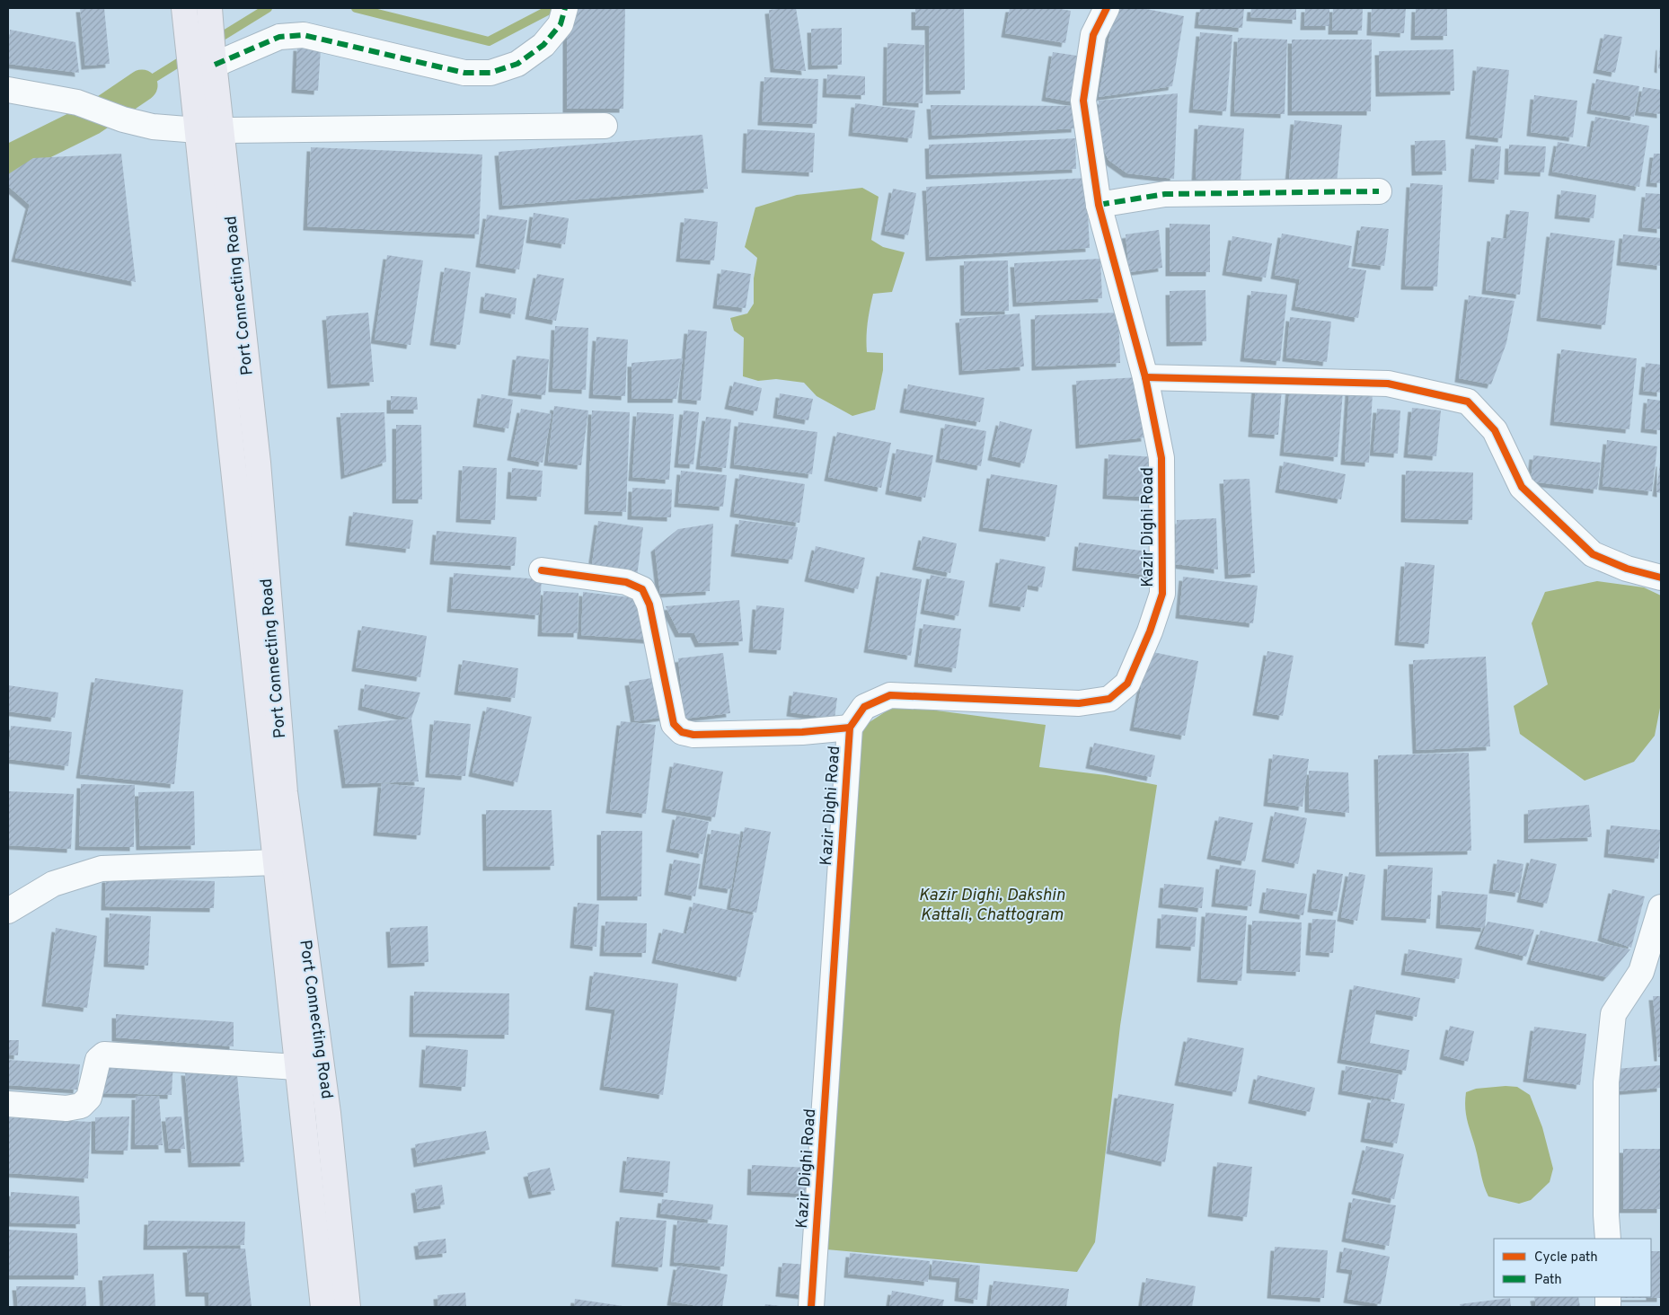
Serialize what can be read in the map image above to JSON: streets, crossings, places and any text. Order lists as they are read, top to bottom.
{
  "streets": {
    "highway": ["Port Connecting Road"],
    "street": ["Kazir Dighi Road"]
  },
  "water": ["Kazir Dighi, Dakshin Kattali, Chattogram"],
  "legend": ["Cycle path", "Path"]
}
